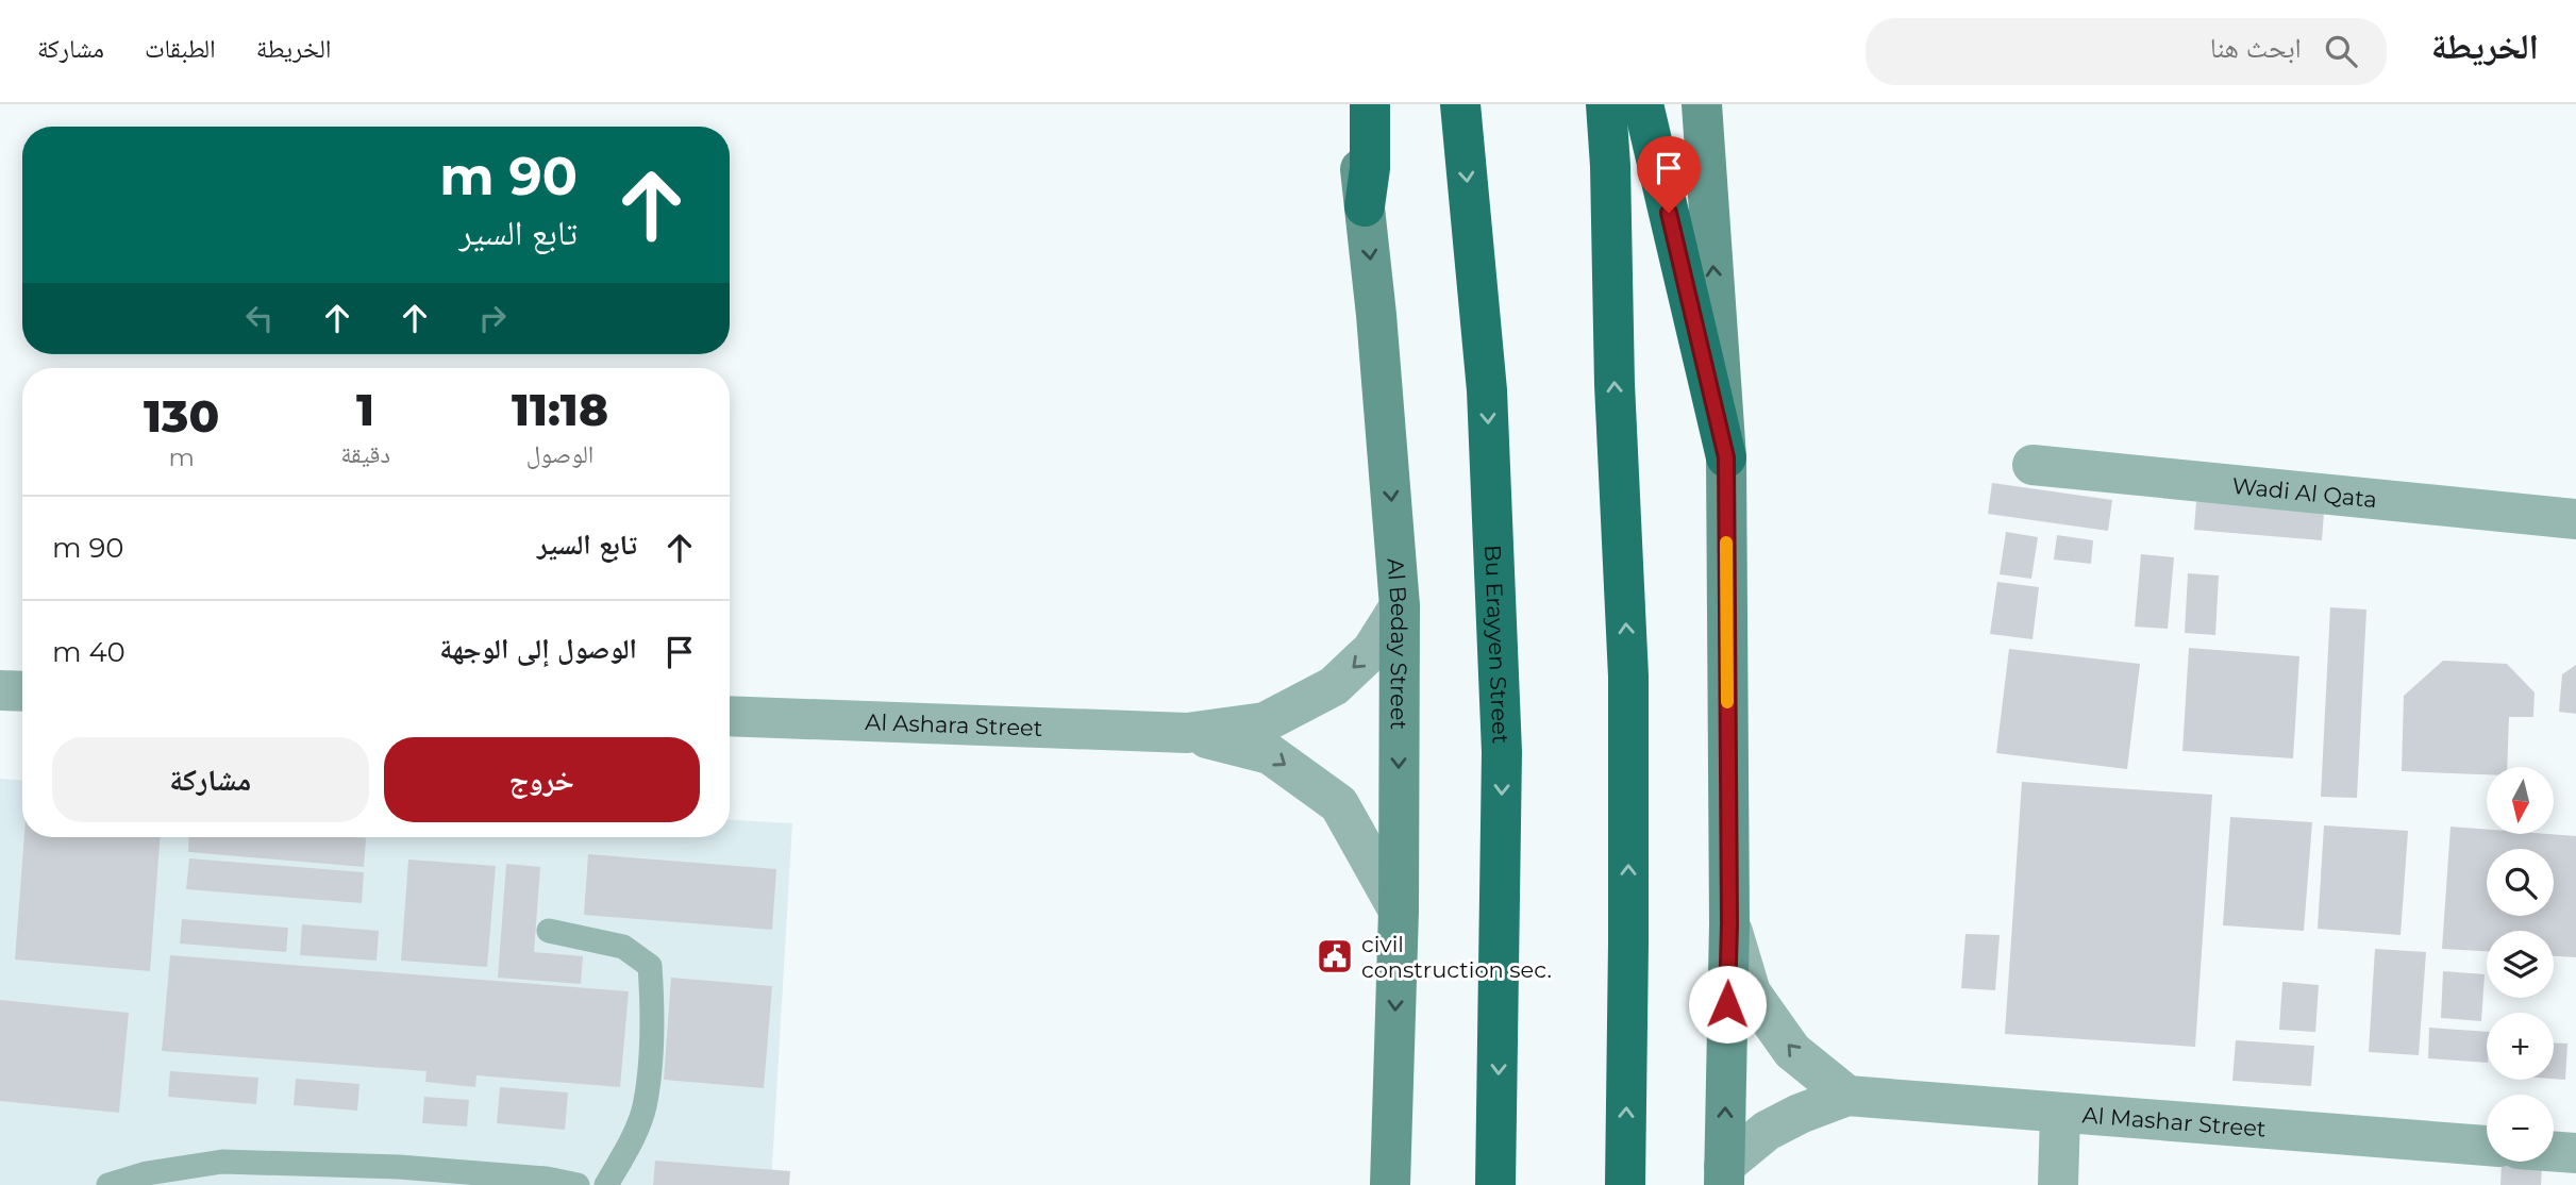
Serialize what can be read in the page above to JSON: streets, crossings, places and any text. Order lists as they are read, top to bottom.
{
  "streets": {
    "highway": ["Bu Erayyen Street"],
    "main road": ["Al Beday Street"],
    "street": ["Wadi Al Qata", "Al Ashara Street", "Al Mashar Street"]
  },
  "crossings": [
    ["Al Beday Street", "Al Ashara Street"]
  ],
  "places": {
    "public building": ["civil construction sec."]
  },
  "north": "bottom",
  "page": {
    "header": "الخريطة",
    "search": "ابحث هنا",
    "nav": ["الخريطة", "الطبقات", "مشاركة"],
    "turn": ["90 m", "تابع السير"],
    "eta": [
      "11:18",
      "الوصول",
      "1",
      "دقيقة",
      "130",
      "m"
    ],
    "list": [
      {
        "name": "تابع السير",
        "value": "90 m"
      },
      {
        "name": "الوصول إلى الوجهة",
        "value": "40 m"
      }
    ],
    "buttons": ["خروج", "مشاركة"],
    "map_buttons": ["+", "−"]
  }
}
